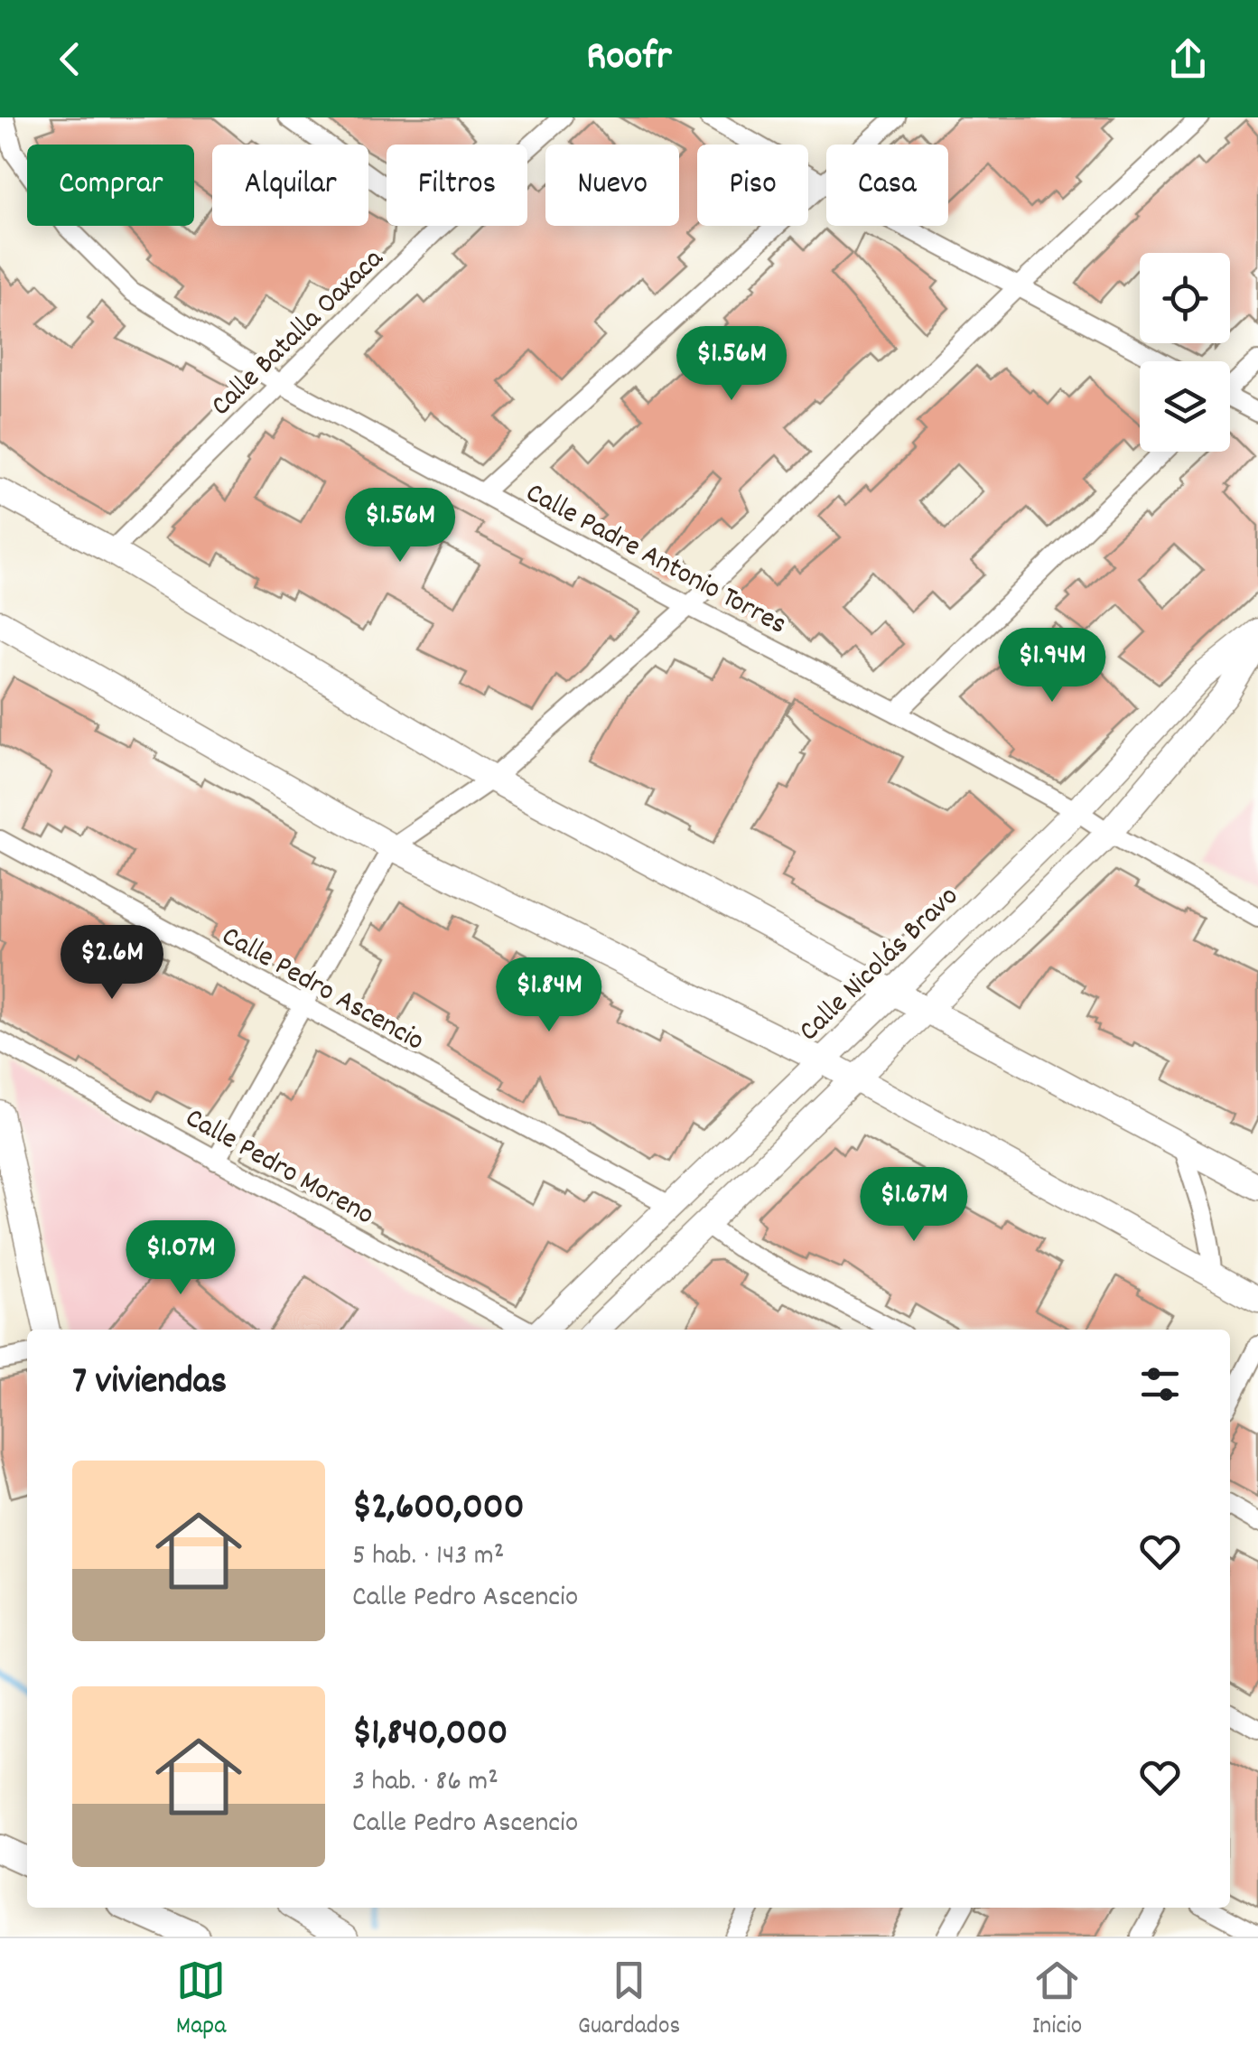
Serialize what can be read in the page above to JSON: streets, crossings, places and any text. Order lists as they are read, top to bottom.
{
  "streets": {
    "main road": ["Calle Nicolás Bravo"],
    "street": [
      "Calle Batalla Oaxaca",
      "Calle Padre Antonio Torres",
      "Calle Pedro Ascencio",
      "Calle Pedro Moreno"
    ]
  },
  "crossings": [
    ["Calle Batalla Oaxaca", "Calle Padre Antonio Torres"],
    ["Calle Padre Antonio Torres", "Calle Nicolás Bravo"],
    ["Calle Nicolás Bravo", "Calle Pedro Ascencio"]
  ],
  "page": {
    "header": "Roofr",
    "chip": [
      "Comprar",
      "Alquilar",
      "Filtros",
      "Nuevo",
      "Piso",
      "Casa"
    ],
    "price": [
      "$1.56M",
      "$1.56M",
      "$1.94M",
      "$2.6M",
      "$1.84M",
      "$1.67M",
      "$1.07M"
    ],
    "heading": "7 viviendas",
    "list": [
      {
        "name": "$2,600,000",
        "note": "5 hab. · 143 m² · Calle Pedro Ascencio"
      },
      {
        "name": "$1,840,000",
        "note": "3 hab. · 86 m² · Calle Pedro Ascencio"
      }
    ],
    "tabs": ["Mapa", "Guardados", "Inicio"]
  }
}
